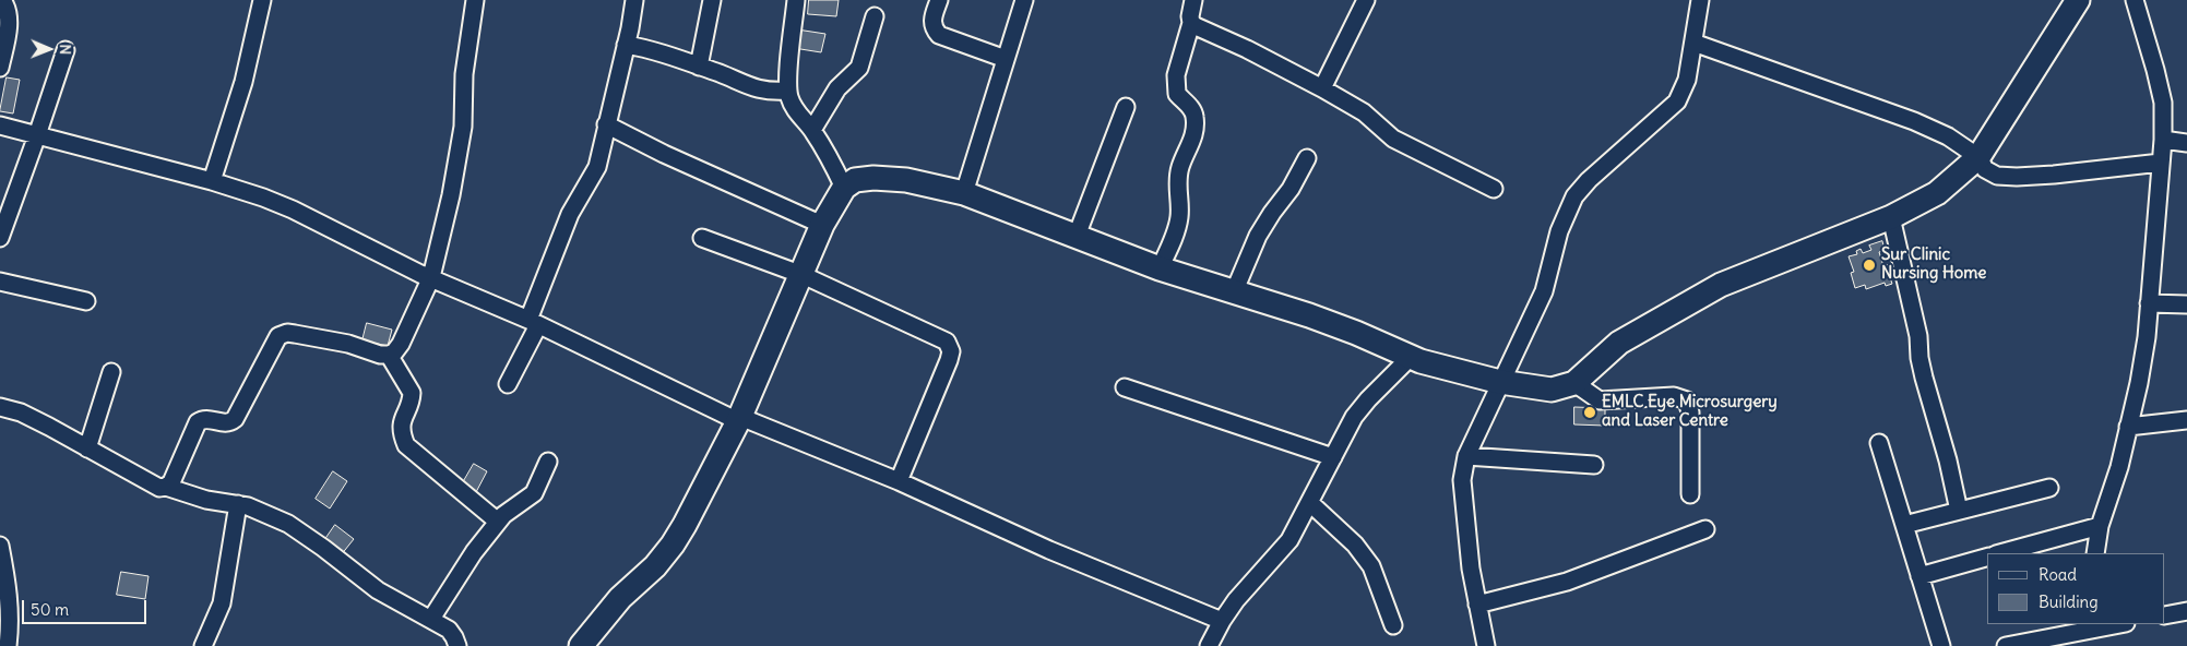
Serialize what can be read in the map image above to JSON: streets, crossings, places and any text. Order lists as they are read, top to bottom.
{
  "places": ["Sur Clinic Nursing Home", "EMLC Eye Microsurgery and Laser Centre"],
  "legend": ["Road", "Building"],
  "scale_bar": "50 m",
  "north": "right"
}
